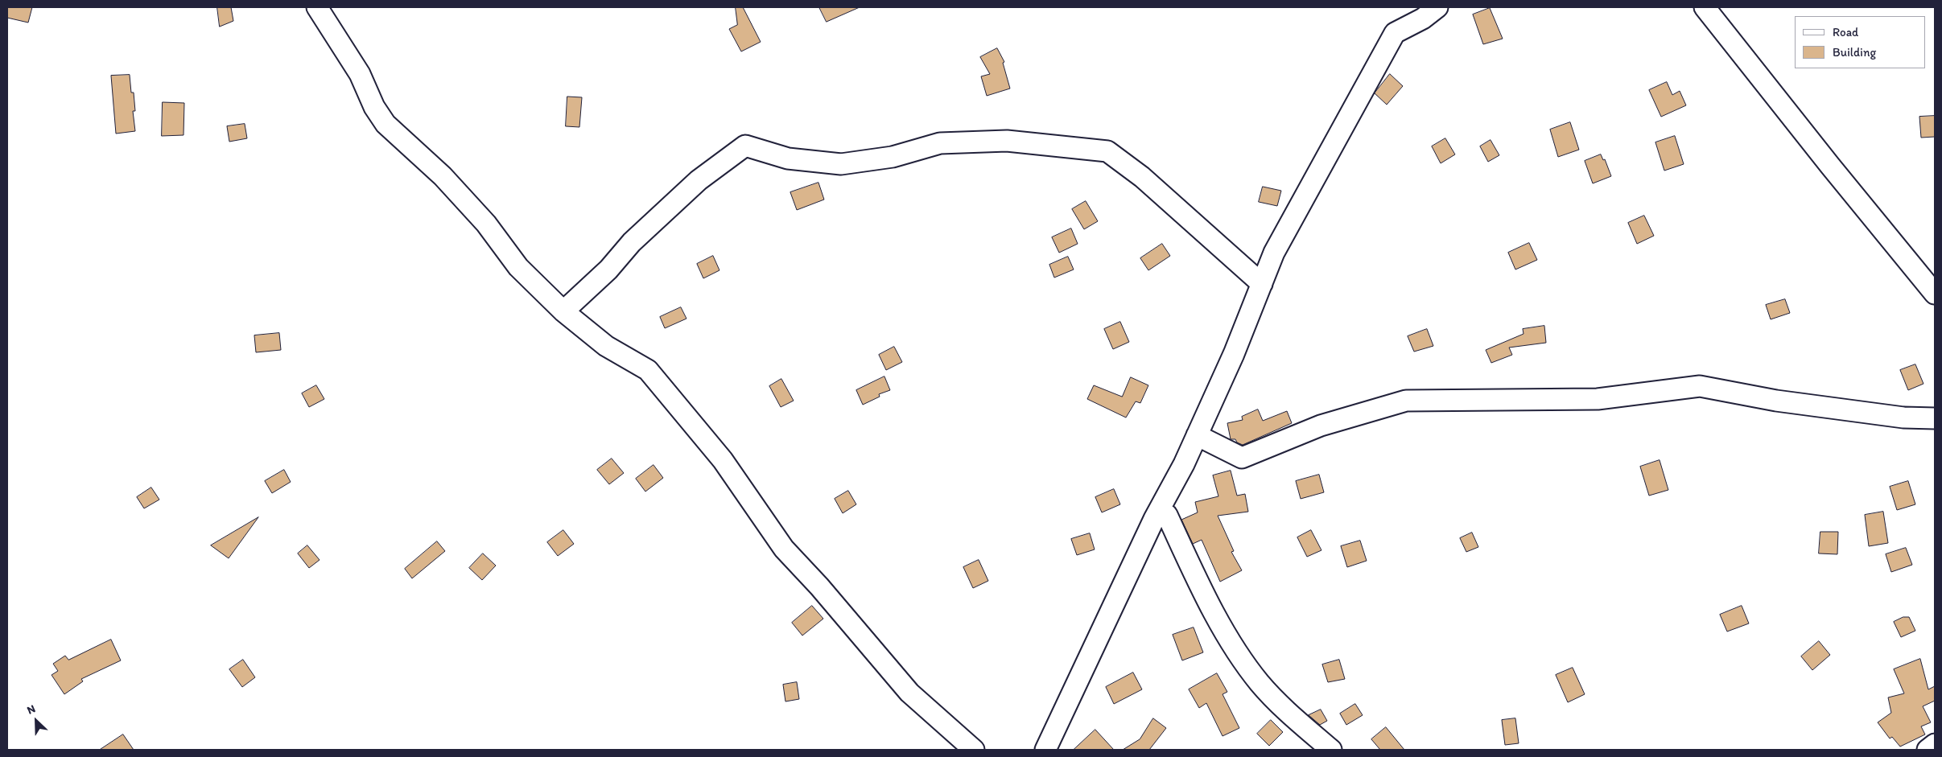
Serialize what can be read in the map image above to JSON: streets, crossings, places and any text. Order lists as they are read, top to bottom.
{
  "legend": ["Road", "Building"],
  "north": "top left"
}
